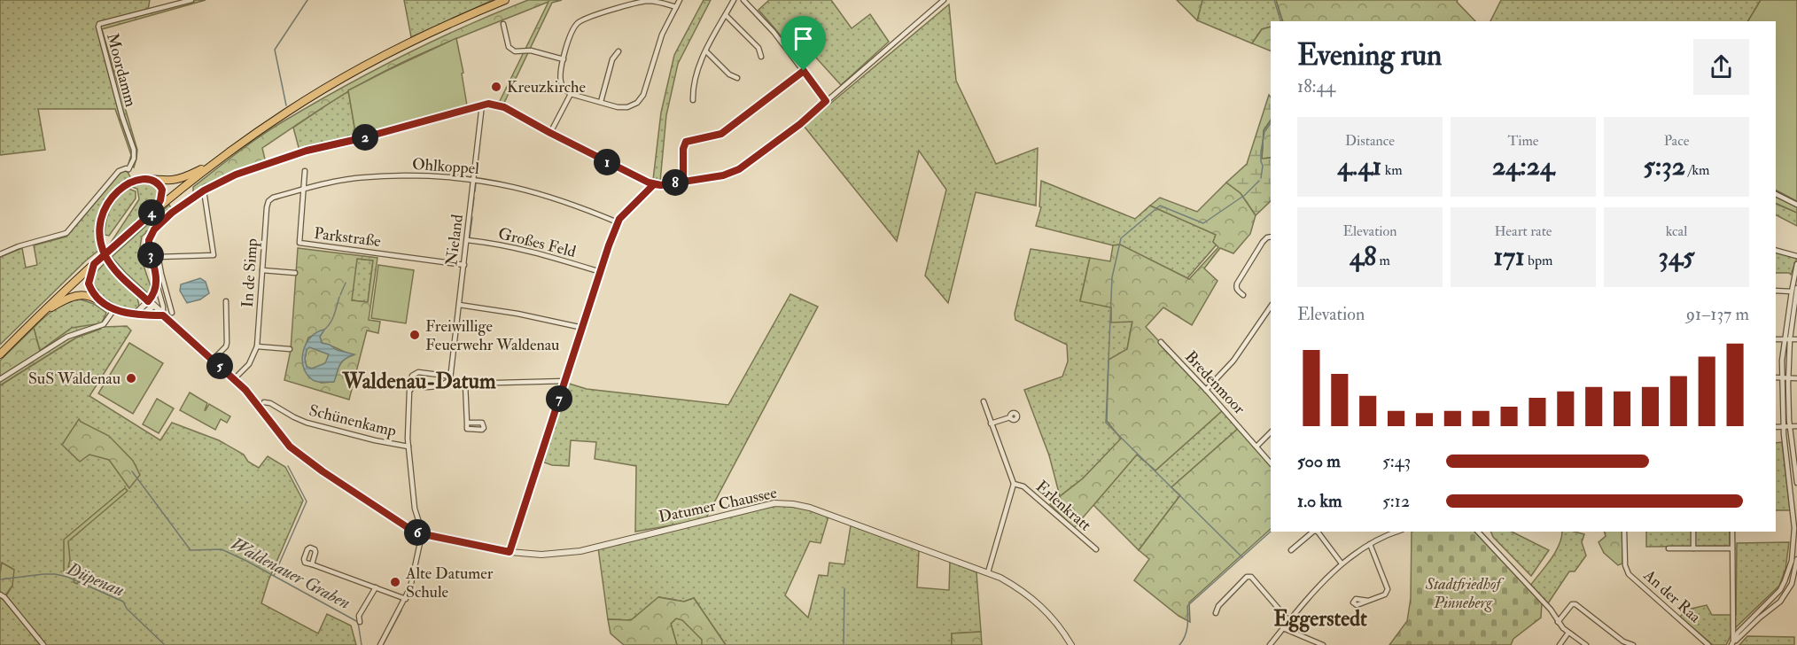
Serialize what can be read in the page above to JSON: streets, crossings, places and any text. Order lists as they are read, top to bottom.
{
  "streets": {
    "street": [
      "Moordamm",
      "Ohlkoppel",
      "Parkstraße",
      "Nieland",
      "Großes Feld",
      "In de Simp",
      "Bredenmoor",
      "Schünenkamp",
      "Datumer Chaussee",
      "Erlenkratt",
      "An der Raa"
    ]
  },
  "crossings": [
    ["Ohlkoppel", "Parkstraße"],
    ["Ohlkoppel", "Nieland"],
    ["Ohlkoppel", "In de Simp"],
    ["Parkstraße", "Nieland"],
    ["Nieland", "Großes Feld"]
  ],
  "districts": ["Waldenau-Datum", "Eggerstedt"],
  "water": ["Waldenauer Graben", "Düpenau"],
  "parks": ["Stadtfriedhof Pinneberg"],
  "places": [
    "Kreuzkirche",
    "Freiwillige Feuerwehr Waldenau",
    "SuS Waldenau",
    "Alte Datumer Schule"
  ],
  "page": {
    "heading": ["Evening run", "18:44"],
    "stats": [
      ["Distance", "4.41 km"],
      ["Time", "24:24"],
      ["Pace", "5:32 /km"],
      ["Elevation", "48 m"],
      ["Heart rate", "171 bpm"],
      ["kcal", "345"]
    ],
    "pins": [
      "2",
      "1",
      "8",
      "4",
      "3",
      "5",
      "7",
      "6"
    ],
    "chart": ["Elevation", "91–137 m"],
    "list": [
      {
        "name": "500 m",
        "note": "5:43"
      },
      {
        "name": "1.0 km",
        "note": "5:12"
      }
    ]
  }
}
